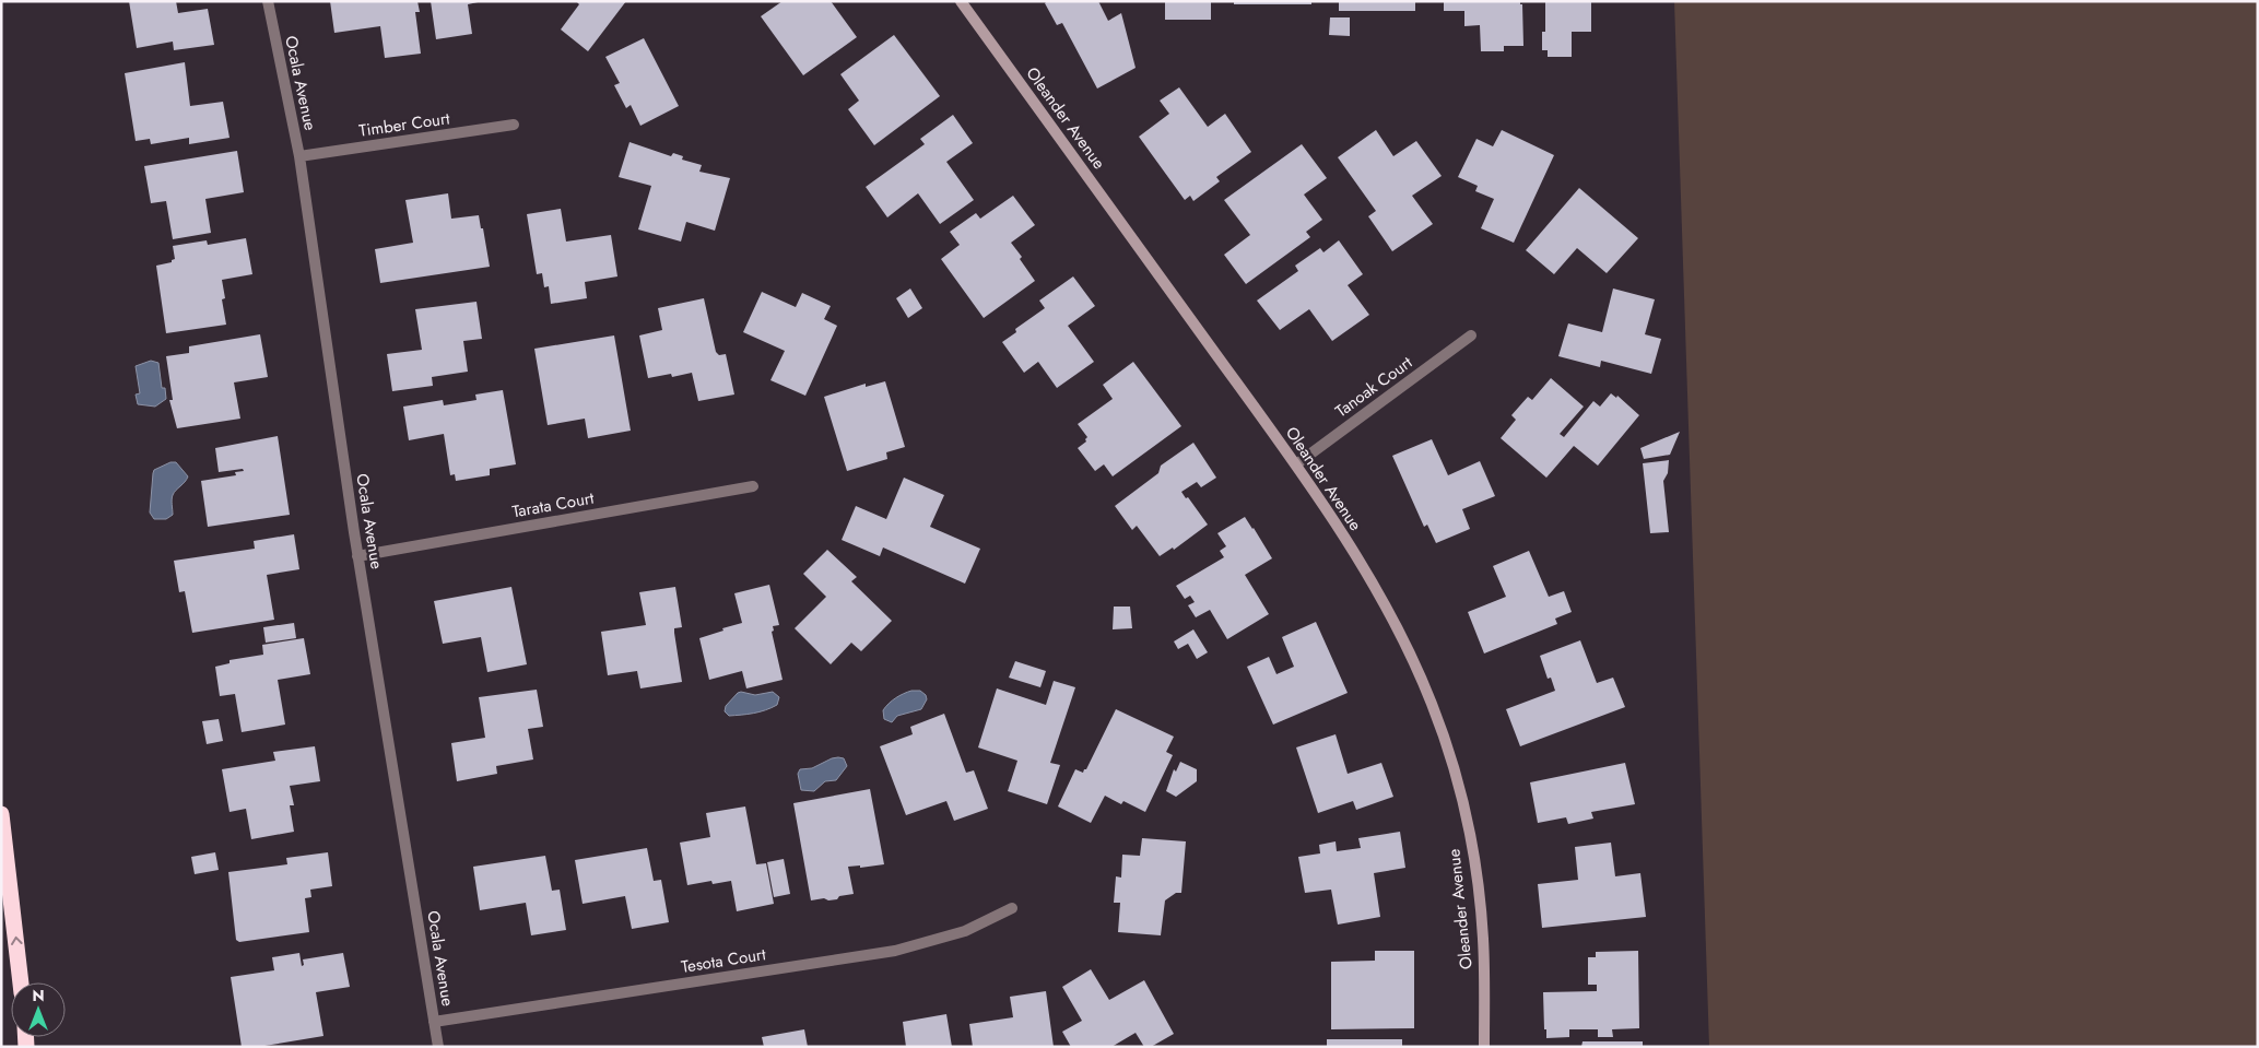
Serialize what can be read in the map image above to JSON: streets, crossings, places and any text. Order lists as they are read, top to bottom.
{
  "streets": {
    "street": [
      "Ocala Avenue",
      "Oleander Avenue",
      "Timber Court",
      "Tanoak Court",
      "Tarata Court",
      "Tesota Court"
    ]
  },
  "crossings": [
    ["Ocala Avenue", "Timber Court"],
    ["Ocala Avenue", "Tarata Court"],
    ["Ocala Avenue", "Tesota Court"],
    ["Oleander Avenue", "Tanoak Court"]
  ],
  "north": "top"
}
